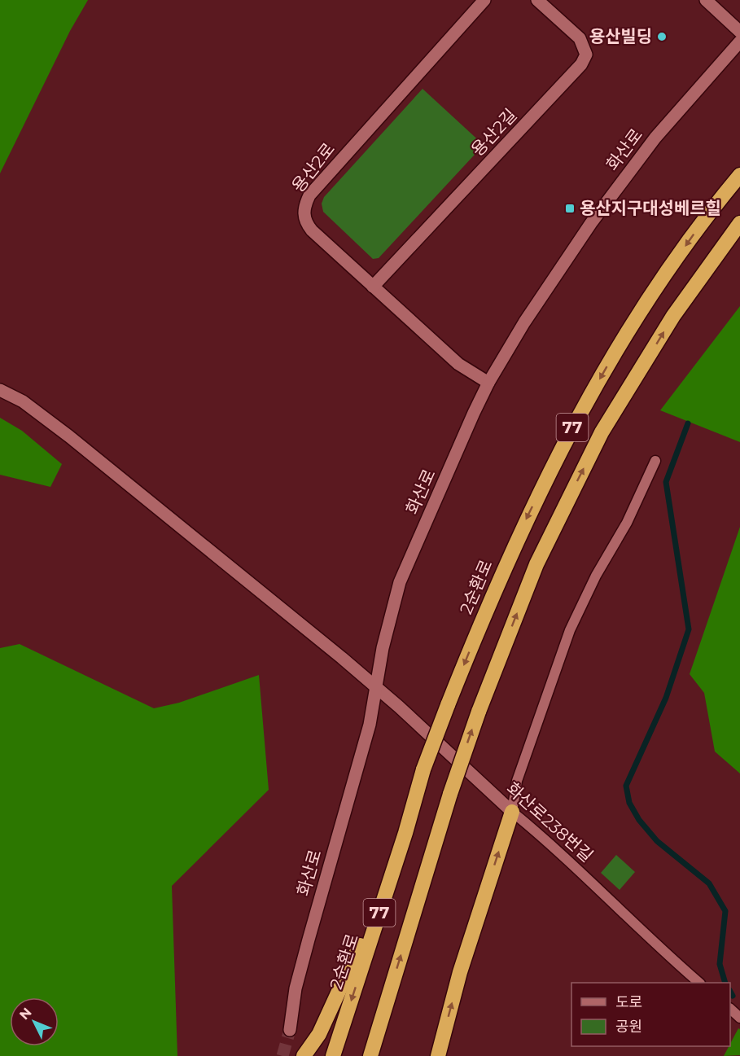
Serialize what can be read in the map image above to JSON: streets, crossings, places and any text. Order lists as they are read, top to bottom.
{
  "streets": {
    "highway": ["77", "2순환로"],
    "main road": [
      "용산2길",
      "화산로",
      "용산2로",
      "화산로238번길"
    ]
  },
  "crossings": [
    ["용산2길", "용산2로"],
    ["화산로", "용산2로"],
    ["화산로", "화산로238번길"]
  ],
  "places": {
    "other": ["용산빌딩"],
    "transit": ["용산지구대성베르힐"]
  },
  "legend": ["도로", "공원"],
  "north": "top left"
}
